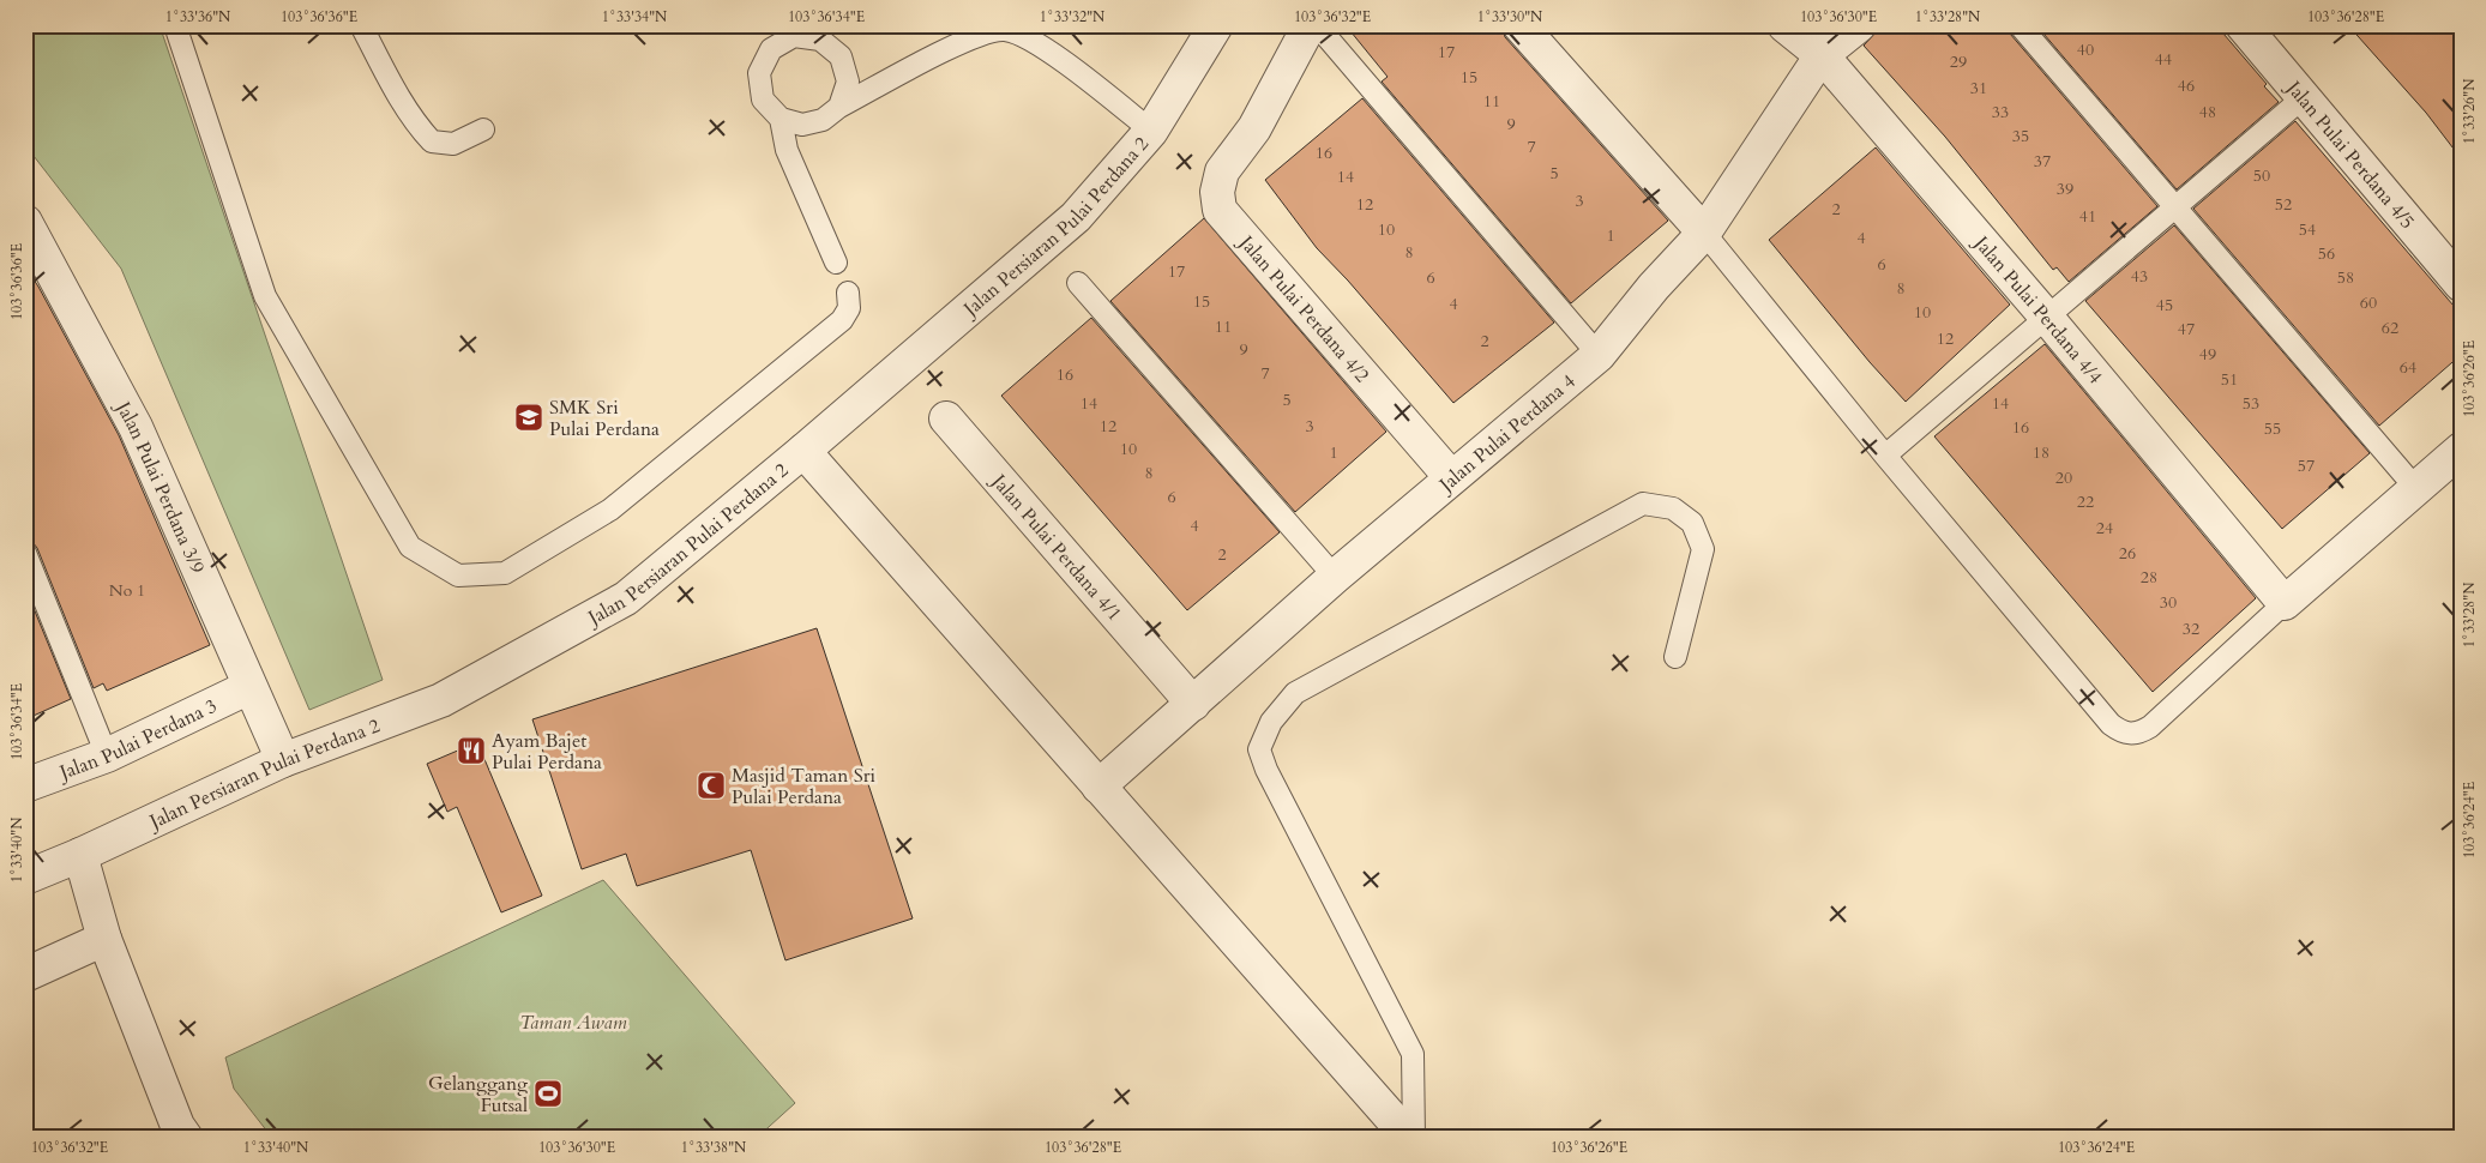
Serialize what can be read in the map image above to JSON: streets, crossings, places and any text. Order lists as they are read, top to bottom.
{
  "streets": {
    "street": [
      "Jalan Pulai Perdana 4/5",
      "Jalan Persiaran Pulai Perdana 2",
      "Jalan Pulai Perdana 4/2",
      "Jalan Pulai Perdana 4/4",
      "Jalan Pulai Perdana 4",
      "Jalan Pulai Perdana 3/9",
      "Jalan Pulai Perdana 4/1",
      "Jalan Pulai Perdana 3"
    ]
  },
  "crossings": [
    ["Jalan Persiaran Pulai Perdana 2", "Jalan Pulai Perdana 3/9"],
    ["Jalan Pulai Perdana 4/2", "Jalan Pulai Perdana 4"],
    ["Jalan Pulai Perdana 4/4", "Jalan Pulai Perdana 4"],
    ["Jalan Pulai Perdana 4", "Jalan Pulai Perdana 4/1"],
    ["Jalan Pulai Perdana 3/9", "Jalan Pulai Perdana 3"]
  ],
  "parks": ["Taman Awam"],
  "places": {
    "school or university": ["SMK Sri Pulai Perdana"],
    "restaurant": ["Ayam Bajet Pulai Perdana"],
    "mosque": ["Masjid Taman Sri Pulai Perdana"],
    "sports": ["Gelanggang Futsal"]
  },
  "house_numbers": [
    "40",
    "17",
    "44",
    "29",
    "15",
    "46",
    "31",
    "11",
    "33",
    "48",
    "9",
    "35",
    "7",
    "16",
    "37",
    "5",
    "50",
    "14",
    "39",
    "3",
    "12",
    "52",
    "2",
    "41",
    "10",
    "54",
    "1",
    "4",
    "8",
    "56",
    "6",
    "17",
    "43",
    "6",
    "58",
    "8",
    "15",
    "60",
    "4",
    "45",
    "10",
    "11",
    "62",
    "47",
    "12",
    "2",
    "9",
    "49",
    "64",
    "7",
    "16",
    "51",
    "5",
    "14",
    "14",
    "53",
    "12",
    "3",
    "16",
    "55",
    "10",
    "1",
    "18",
    "57",
    "8",
    "20",
    "6",
    "22",
    "4",
    "24",
    "26",
    "2",
    "28",
    "No 1",
    "30",
    "32"
  ],
  "coordinates": [
    "1°33'36\"N",
    "103°36'36\"E",
    "1°33'34\"N",
    "103°36'34\"E",
    "1°33'32\"N",
    "103°36'32\"E",
    "1°33'30\"N",
    "103°36'30\"E",
    "1°33'28\"N",
    "103°36'28\"E",
    "1°33'26\"N",
    "103°36'26\"E",
    "103°36'24\"E",
    "1°33'40\"N",
    "1°33'38\"N"
  ]
}
